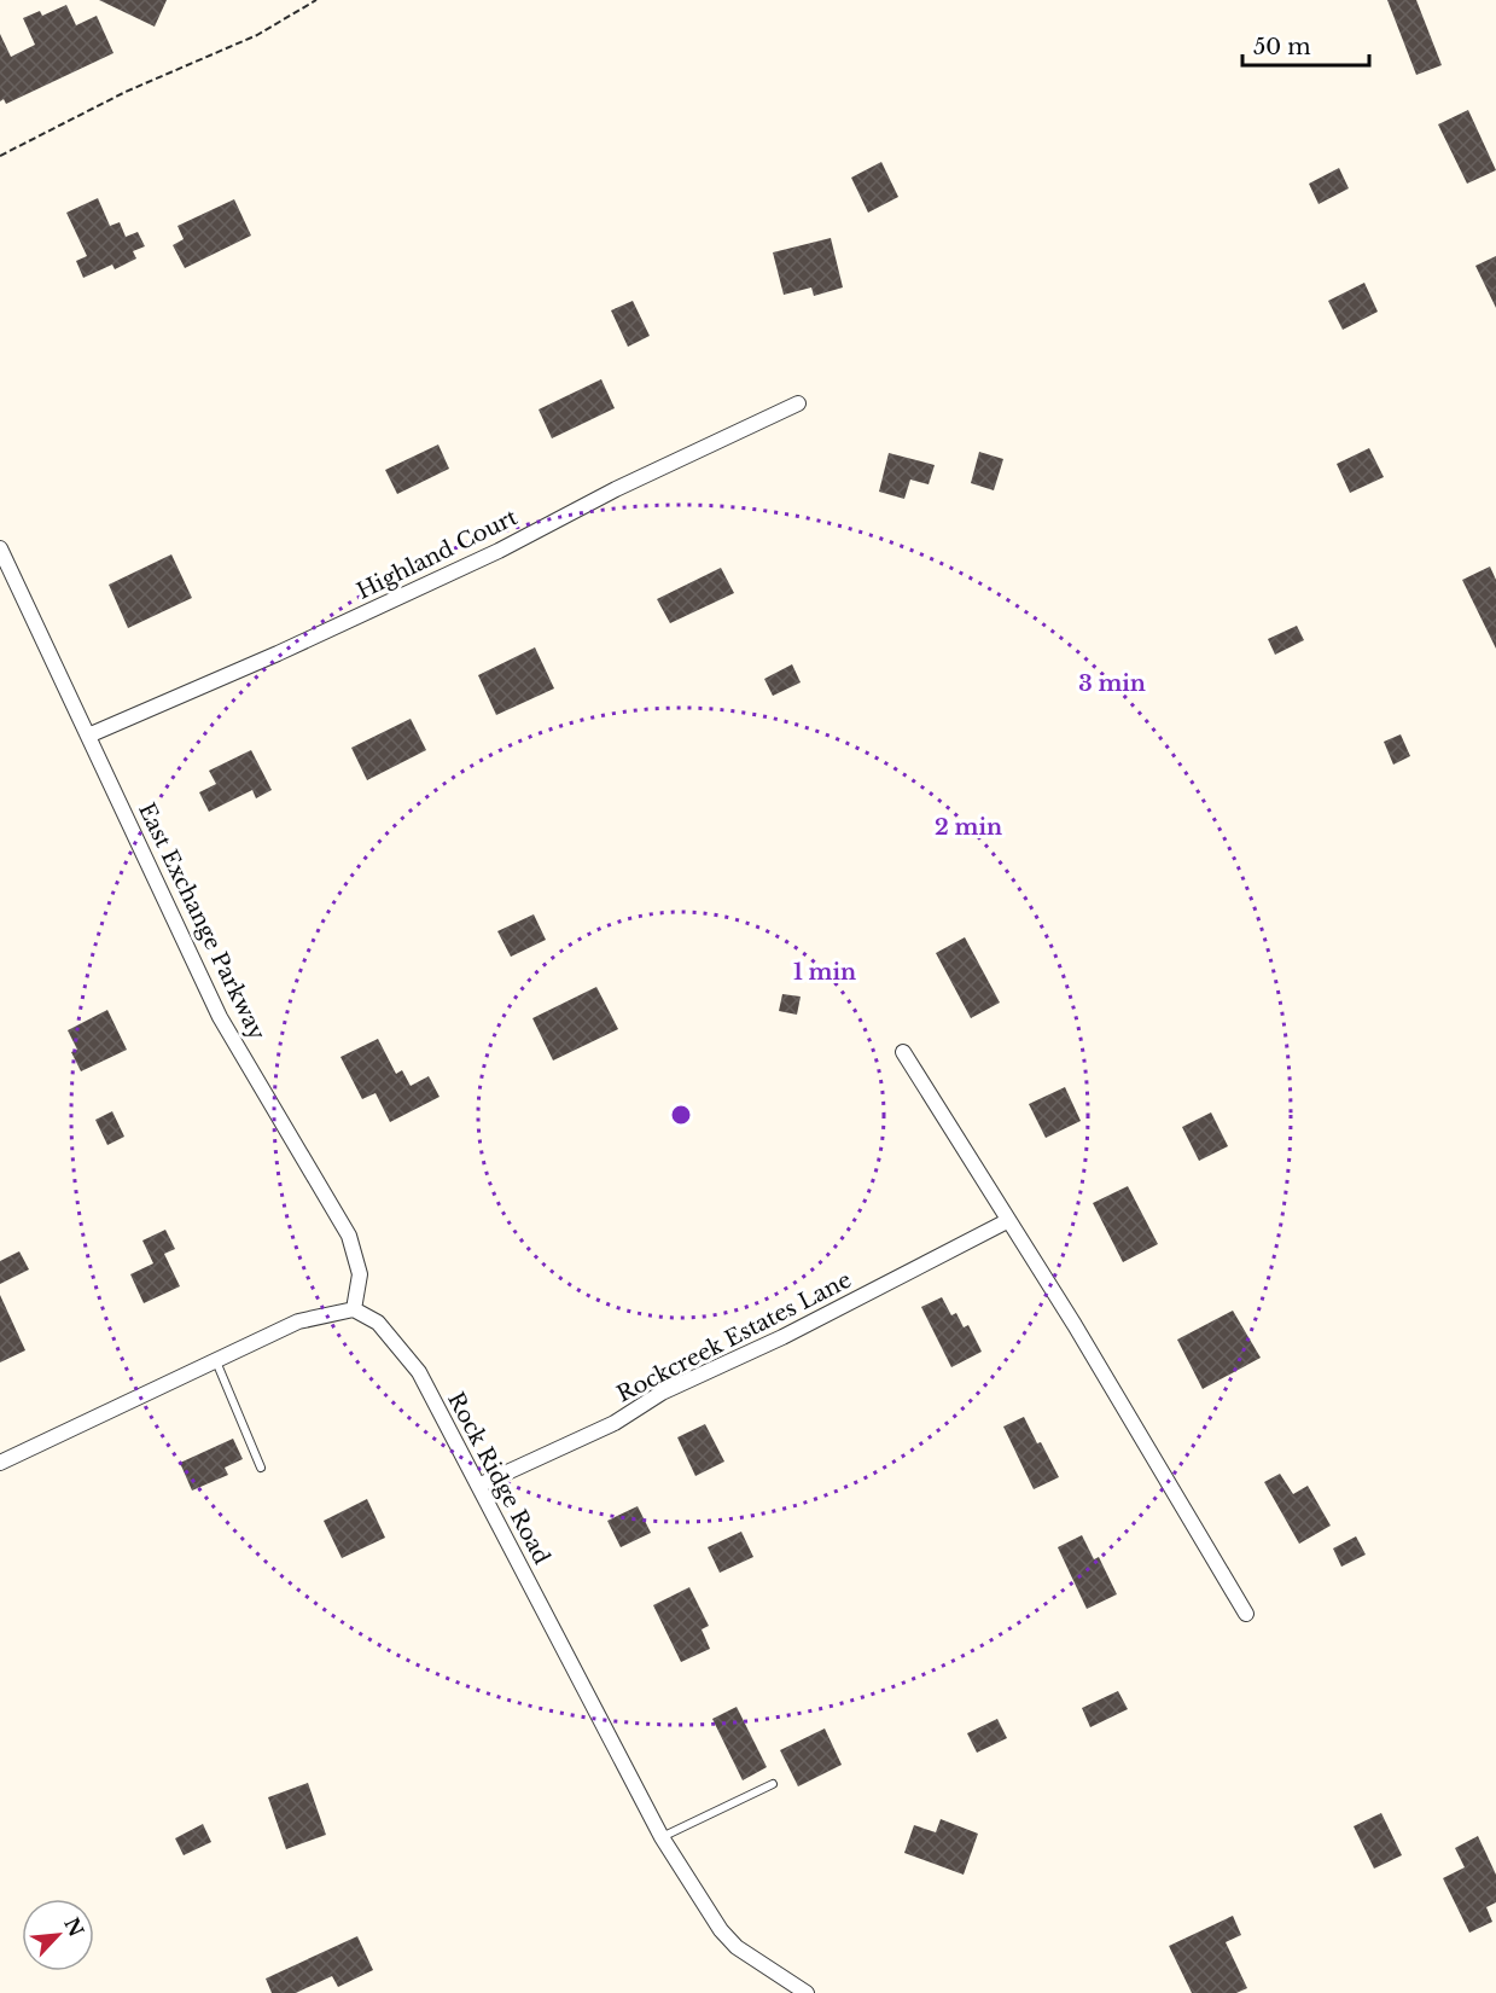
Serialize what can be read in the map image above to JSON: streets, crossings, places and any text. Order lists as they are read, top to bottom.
{
  "streets": {
    "street": [
      "Highland Court",
      "East Exchange Parkway",
      "Rockcreek Estates Lane",
      "Rock Ridge Road"
    ]
  },
  "crossings": [
    ["Highland Court", "East Exchange Parkway"],
    ["East Exchange Parkway", "Rock Ridge Road"],
    ["Rockcreek Estates Lane", "Rock Ridge Road"]
  ],
  "scale_bar": "50 m",
  "north": "top right",
  "rings": ["3 min", "2 min", "1 min"]
}
